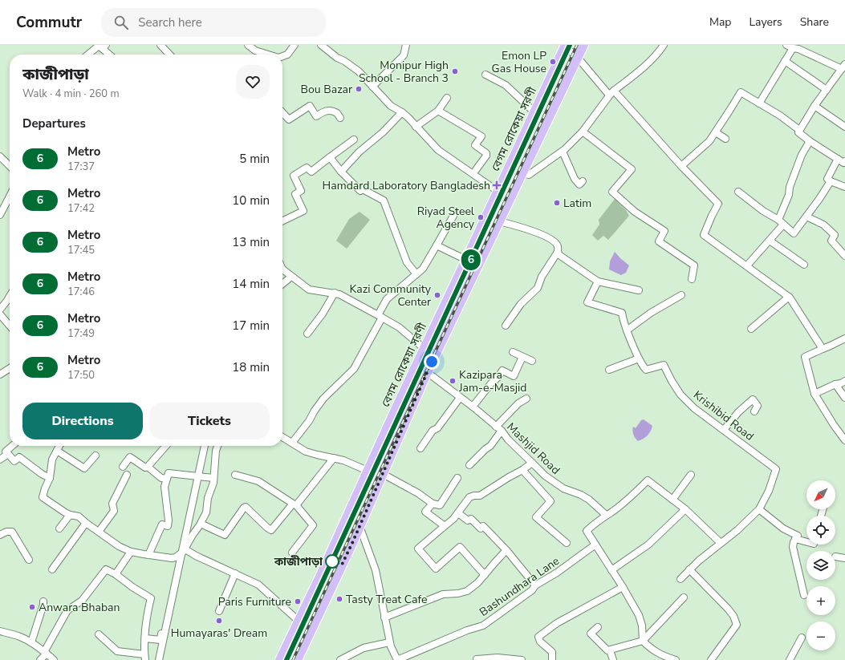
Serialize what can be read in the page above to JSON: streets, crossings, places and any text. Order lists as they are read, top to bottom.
{
  "streets": {
    "main road": ["বেগম রোকেয়া সরণী"],
    "street": ["Krishibid Road", "Mashjid Road", "Bashundhara Lane"]
  },
  "places": {
    "other": [
      "Emon LP Gas House",
      "Monipur High School - Branch 3",
      "Bou Bazar",
      "Latim",
      "Riyad Steel Agency",
      "Kazi Community Center",
      "Kazipara Jam-e-Masjid",
      "কাজীপাড়া",
      "Tasty Treat Cafe",
      "Paris Furniture",
      "Anwara Bhaban",
      "Humayaras' Dream"
    ],
    "health": ["Hamdard Laboratory Bangladesh"]
  },
  "lines": ["metro line 6"],
  "north": "bottom left",
  "page": {
    "header": "Commutr",
    "search": "Search here",
    "nav": ["Map", "Layers", "Share"],
    "on_map": "6",
    "heading": [
      ["কাজীপাড়া", "Walk · 4 min · 260 m"],
      "Departures"
    ],
    "list": [
      {
        "mark": "6",
        "name": "Metro",
        "note": "17:37",
        "value": "5 min"
      },
      {
        "mark": "6",
        "name": "Metro",
        "note": "17:42",
        "value": "10 min"
      },
      {
        "mark": "6",
        "name": "Metro",
        "note": "17:45",
        "value": "13 min"
      },
      {
        "mark": "6",
        "name": "Metro",
        "note": "17:46",
        "value": "14 min"
      },
      {
        "mark": "6",
        "name": "Metro",
        "note": "17:49",
        "value": "17 min"
      },
      {
        "mark": "6",
        "name": "Metro",
        "note": "17:50",
        "value": "18 min"
      }
    ],
    "buttons": ["Directions", "Tickets"],
    "map_buttons": ["+", "−"]
  }
}
